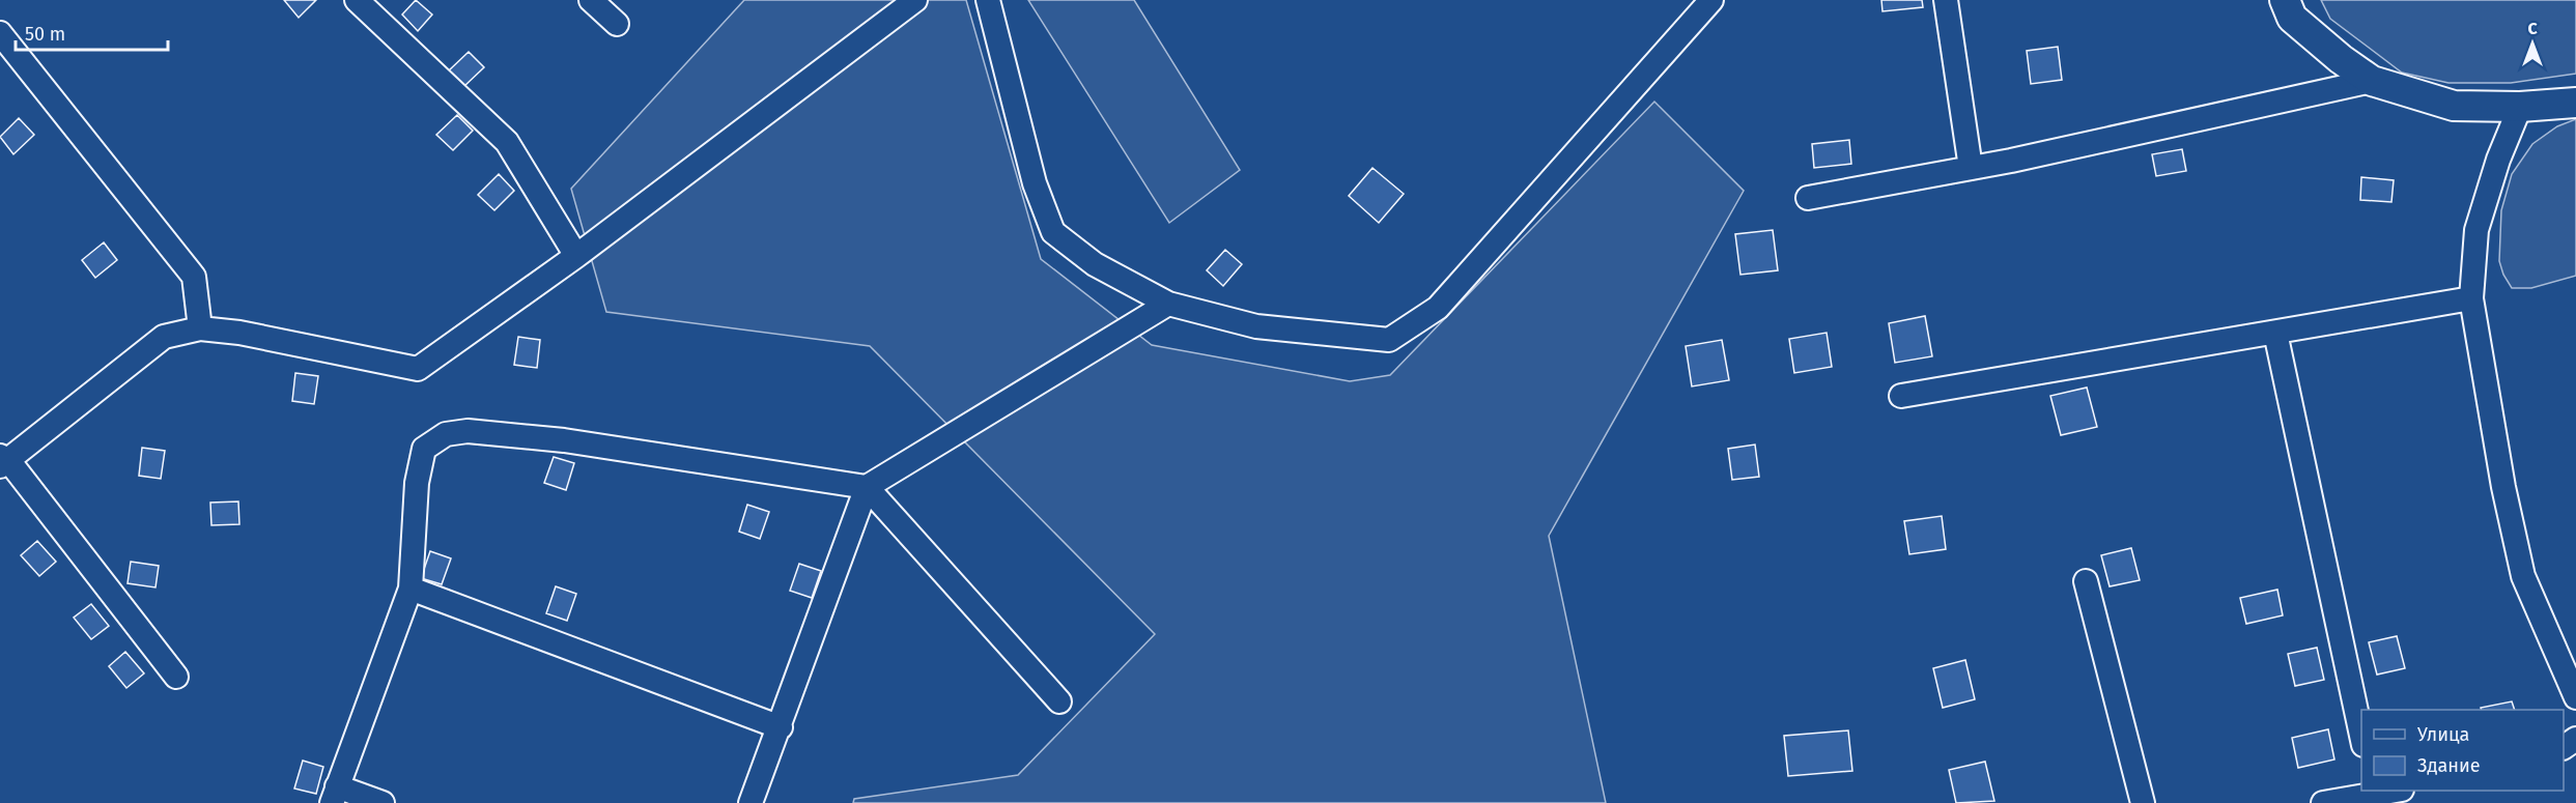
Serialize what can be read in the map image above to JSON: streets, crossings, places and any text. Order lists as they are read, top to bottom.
{
  "legend": ["Улица", "Здание"],
  "scale_bar": "50 m",
  "north": "top"
}
